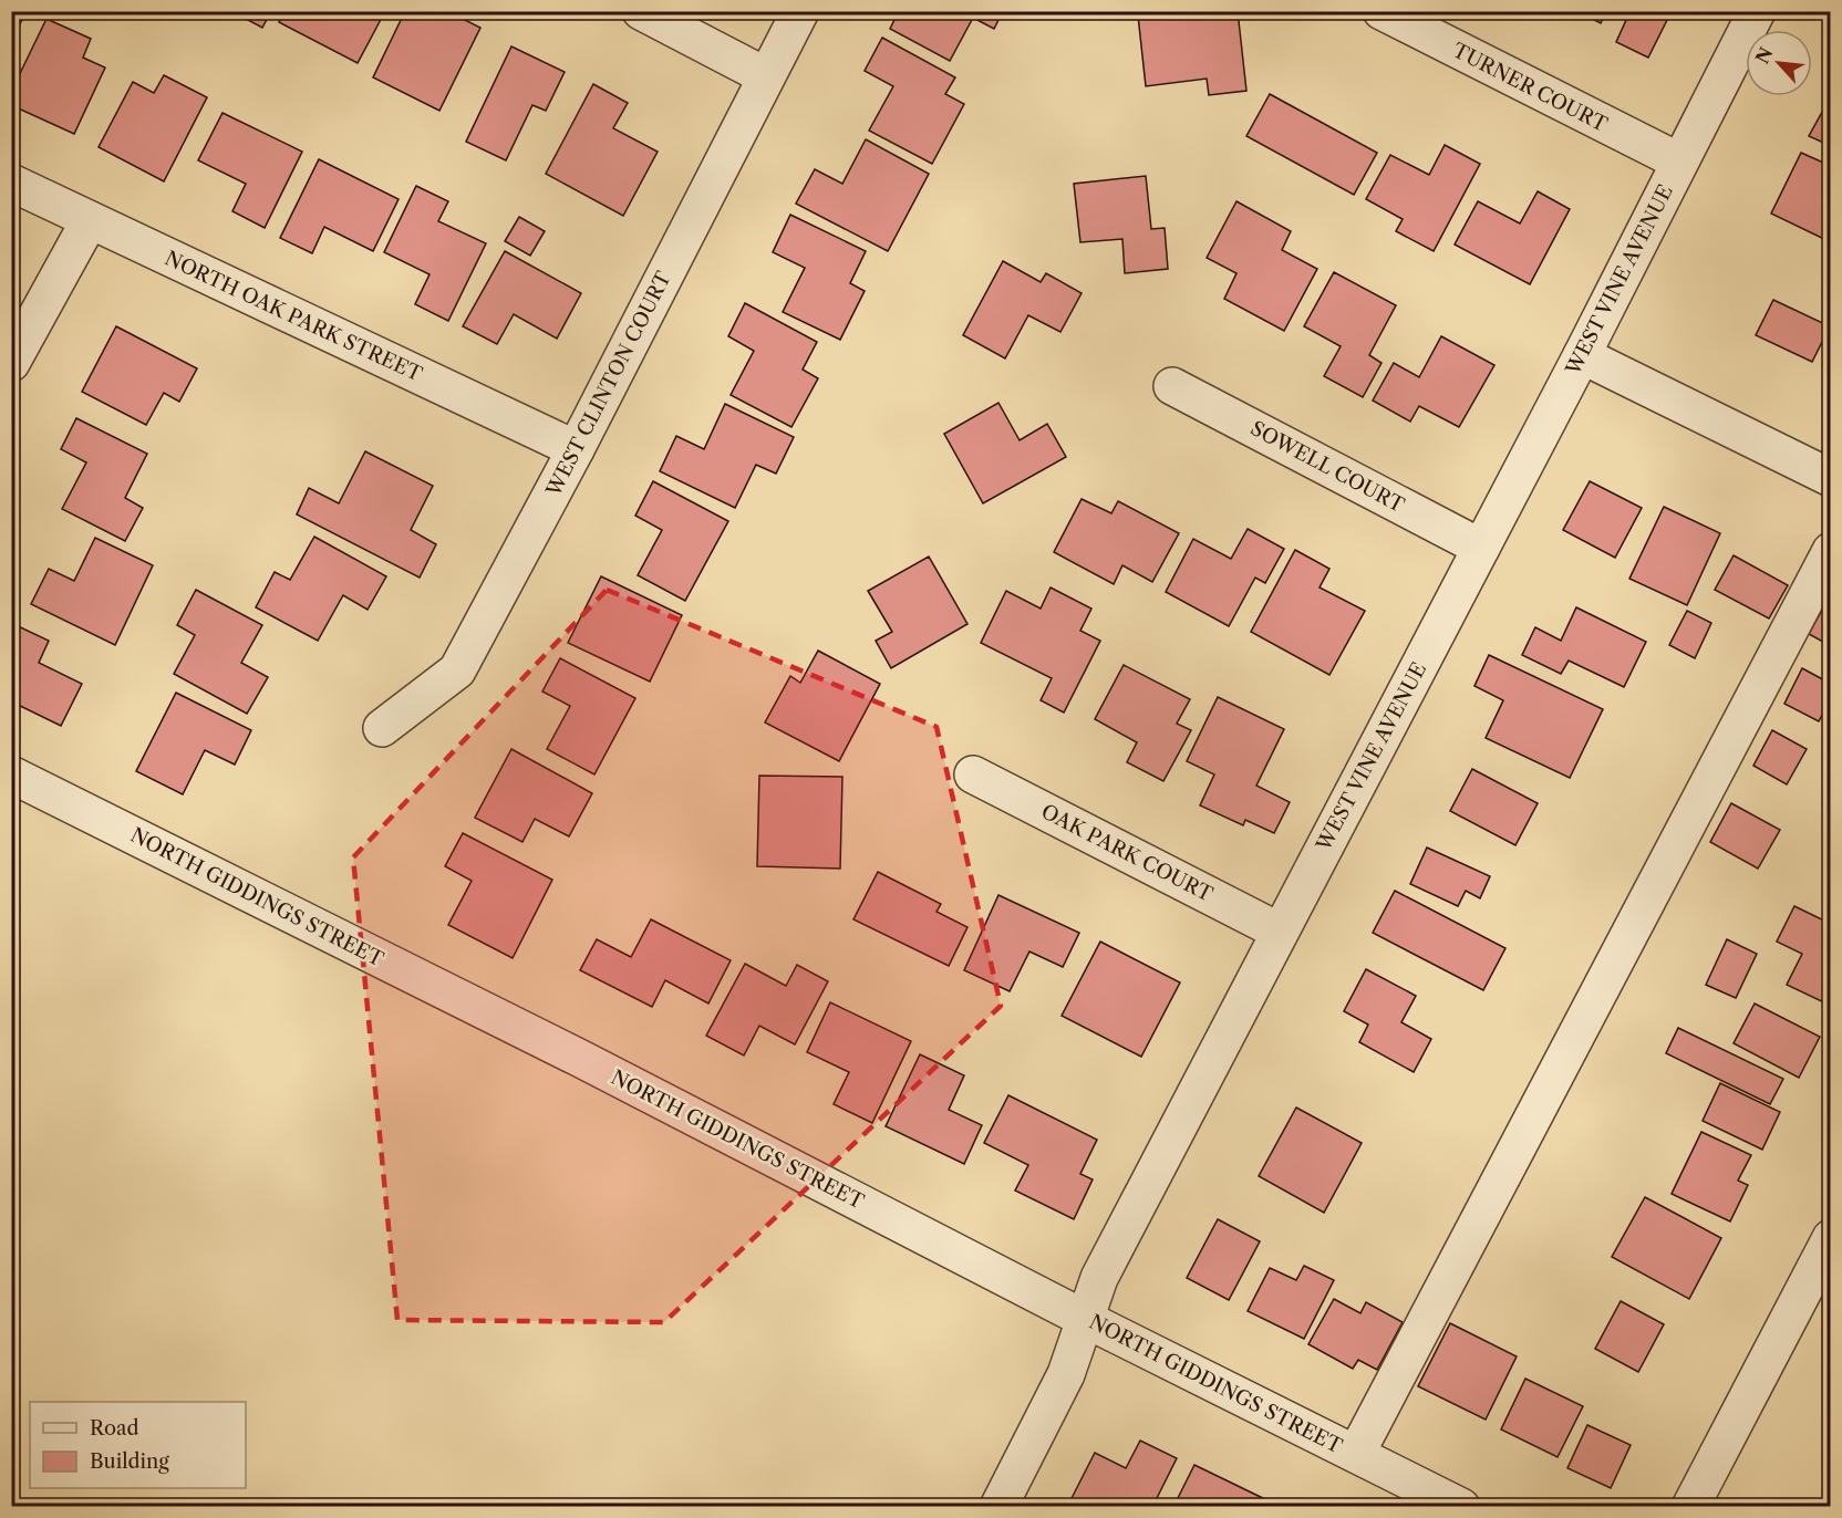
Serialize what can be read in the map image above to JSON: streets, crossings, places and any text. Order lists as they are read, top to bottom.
{
  "streets": {
    "street": [
      "TURNER COURT",
      "WEST VINE AVENUE",
      "NORTH OAK PARK STREET",
      "WEST CLINTON COURT",
      "SOWELL COURT",
      "OAK PARK COURT",
      "NORTH GIDDINGS STREET"
    ]
  },
  "crossings": [
    ["TURNER COURT", "WEST VINE AVENUE"],
    ["WEST VINE AVENUE", "SOWELL COURT"],
    ["WEST VINE AVENUE", "OAK PARK COURT"],
    ["WEST VINE AVENUE", "NORTH GIDDINGS STREET"],
    ["NORTH OAK PARK STREET", "WEST CLINTON COURT"]
  ],
  "legend": ["Road", "Building"],
  "north": "top left"
}
